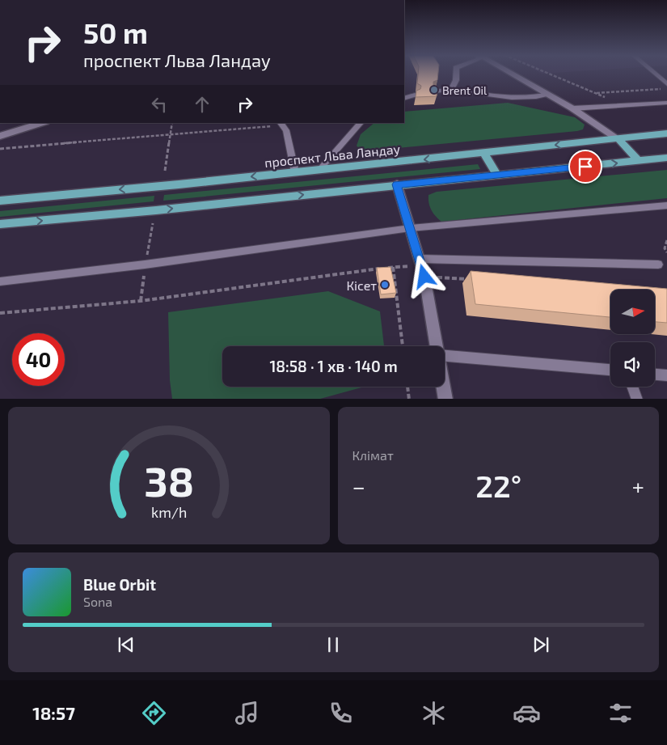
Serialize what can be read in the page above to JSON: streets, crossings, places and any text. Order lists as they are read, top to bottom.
{
  "streets": {
    "main road": ["проспект Льва Ландау"]
  },
  "places": ["Brent Oil", "Кісет"],
  "north": "right",
  "page": {
    "turn": ["50 m", "проспект Льва Ландау"],
    "limit": "40",
    "trip": "18:58 · 1 хв · 140 m",
    "tile": "Клімат",
    "heat": ["−", "22°", "+"],
    "song": ["Blue Orbit", "Sona"],
    "tabs": "18:57",
    "gauge": ["38", "km/h"]
  }
}
